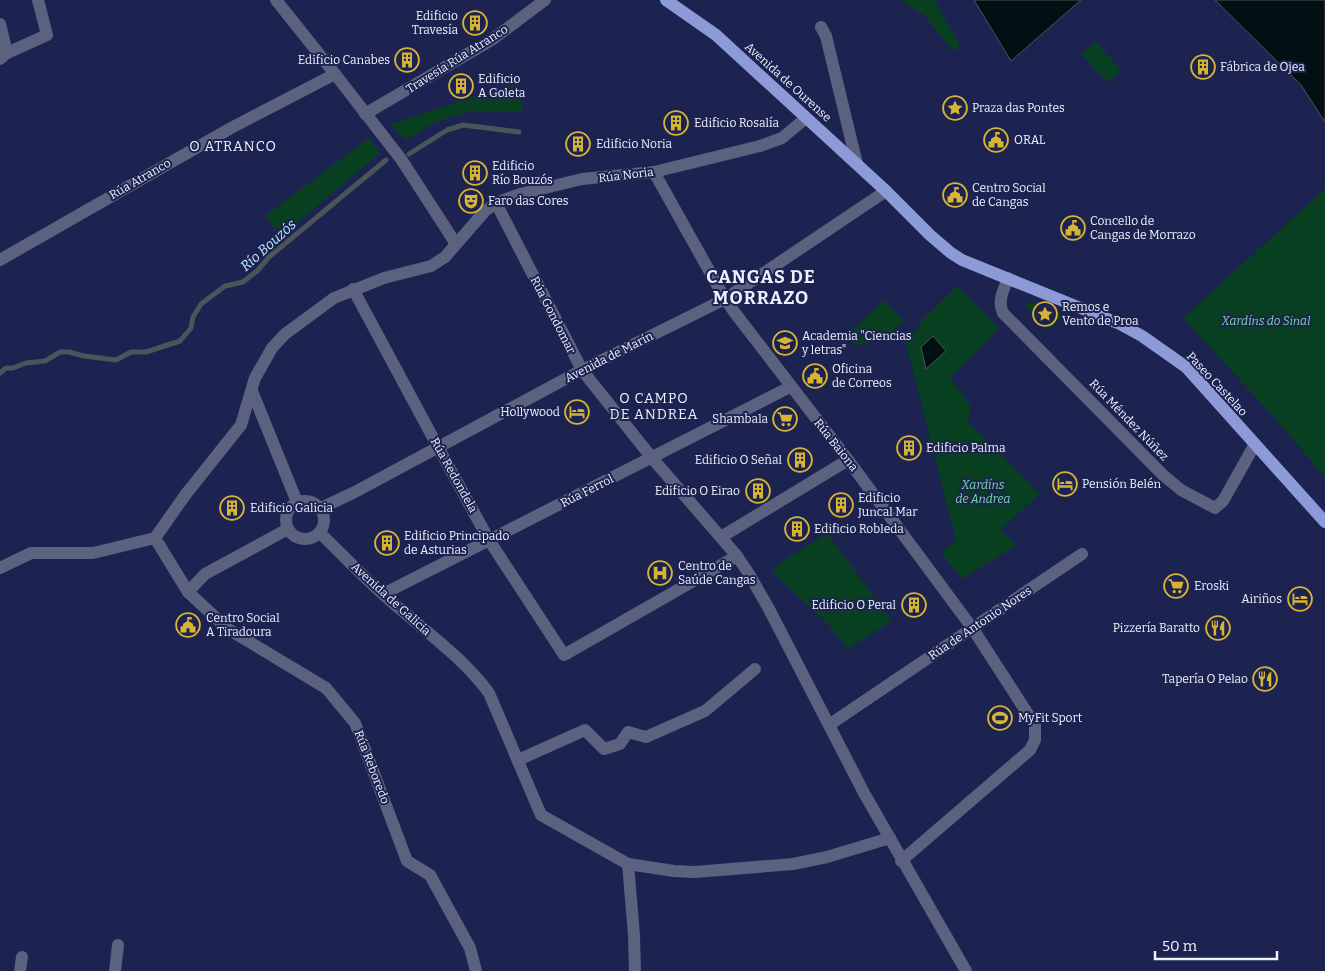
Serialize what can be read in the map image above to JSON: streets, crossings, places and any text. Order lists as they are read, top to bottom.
{
  "streets": {
    "main road": ["Avenida de Ourense", "Paseo Castelao"],
    "street": [
      "Travesía Rúa Atranco",
      "Rúa Noria",
      "Rúa Atranco",
      "Rúa Gondomar",
      "Avenida de Marín",
      "Rúa Méndez Núñez",
      "Rúa Baiona",
      "Rúa Redondela",
      "Rúa Ferrol",
      "Avenida de Galicia",
      "Rúa de Antonio Nores",
      "Rúa Reboredo"
    ]
  },
  "crossings": [
    ["Avenida de Ourense", "Rúa Noria"],
    ["Avenida de Ourense", "Avenida de Marín"],
    ["Avenida de Ourense", "Paseo Castelao"],
    ["Rúa Noria", "Rúa Gondomar"],
    ["Rúa Noria", "Rúa Baiona"],
    ["Rúa Noria", "Rúa Redondela"],
    ["Rúa Gondomar", "Avenida de Marín"],
    ["Rúa Gondomar", "Rúa Baiona"],
    ["Rúa Gondomar", "Rúa Redondela"],
    ["Rúa Gondomar", "Rúa Ferrol"],
    ["Rúa Gondomar", "Rúa de Antonio Nores"],
    ["Avenida de Marín", "Paseo Castelao"],
    ["Avenida de Marín", "Rúa Baiona"],
    ["Avenida de Marín", "Rúa Redondela"],
    ["Avenida de Marín", "Avenida de Galicia"],
    ["Paseo Castelao", "Rúa Méndez Núñez"],
    ["Rúa Baiona", "Rúa Ferrol"],
    ["Rúa Baiona", "Rúa de Antonio Nores"],
    ["Rúa Redondela", "Rúa Ferrol"],
    ["Rúa Ferrol", "Avenida de Galicia"]
  ],
  "districts": ["O ATRANCO", "CANGAS DE MORRAZO", "O CAMPO DE ANDREA"],
  "water": ["Río Bouzós"],
  "parks": ["Xardíns do Sinal", "Xardíns de Andrea"],
  "places": {
    "building": [
      "Edificio Travesía",
      "Edificio Canabes",
      "Fábrica de Ojea",
      "Edificio A Goleta",
      "Edificio Rosalía",
      "Edificio Noria",
      "Edificio Río Bouzós",
      "Edificio Palma",
      "Edificio O Señal",
      "Edificio O Eirao",
      "Edificio Juncal Mar",
      "Edificio Galicia",
      "Edificio Robleda",
      "Edificio Principado de Asturias",
      "Edificio O Peral"
    ],
    "place": ["Praza das Pontes", "Remos e Vento de Proa"],
    "public building": [
      "ORAL",
      "Centro Social de Cangas",
      "Concello de Cangas de Morrazo",
      "Oficina de Correos",
      "Centro Social A Tiradoura"
    ],
    "theatre": ["Faro das Cores"],
    "school or university": ["Academia \"Ciencias y letras\""],
    "hotel": ["Hollywood", "Pensión Belén", "Airiños"],
    "supermarket": ["Shambala", "Eroski"],
    "hospital": ["Centro de Saúde Cangas"],
    "restaurant": ["Pizzería Baratto", "Tapería O Pelao"],
    "sports": ["MyFit Sport"]
  },
  "scale_bar": "50 m"
}
